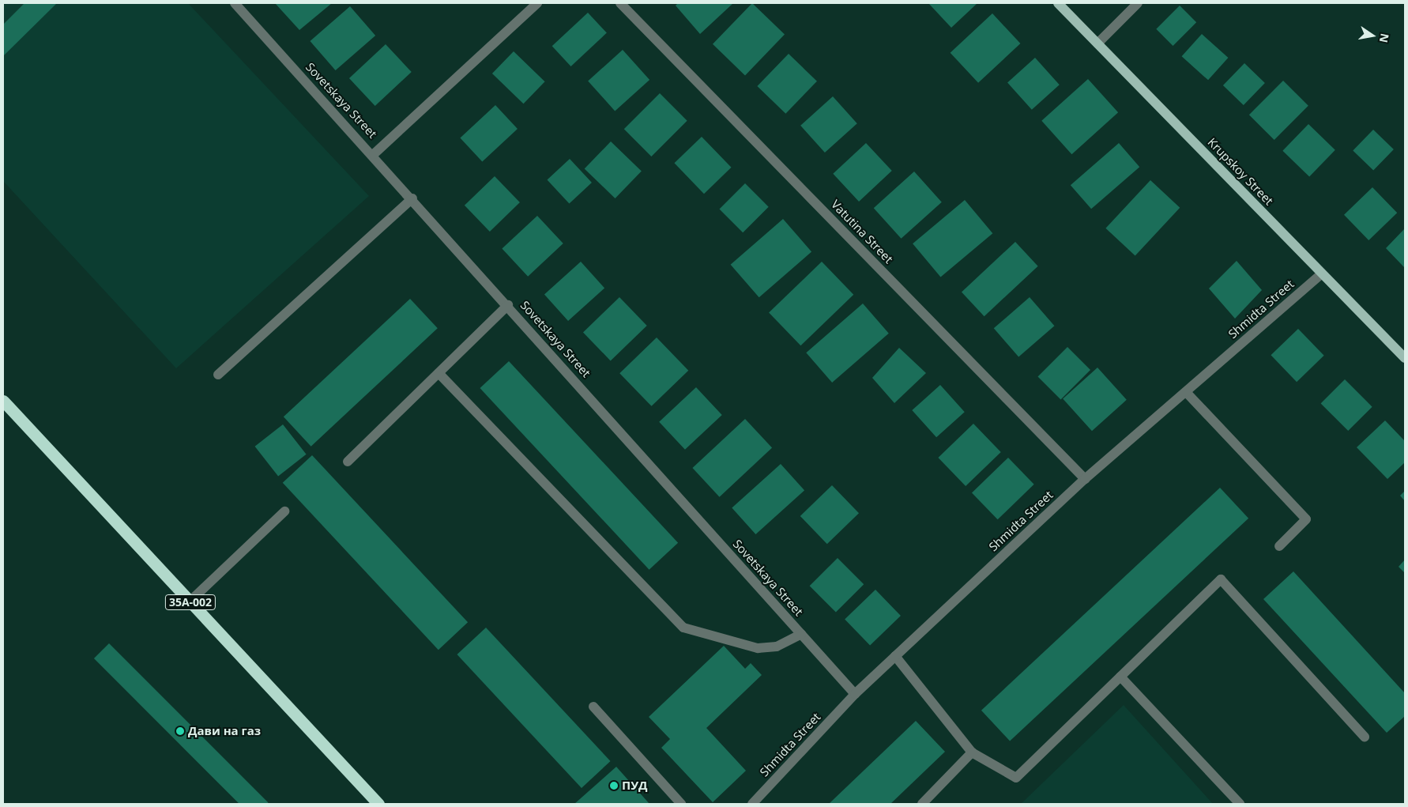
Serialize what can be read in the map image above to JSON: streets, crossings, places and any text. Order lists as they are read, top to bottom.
{
  "streets": {
    "highway": ["35А-002"],
    "main road": ["Krupskoy Street"],
    "street": ["Sovetskaya Street", "Vatutina Street", "Shmidta Street"]
  },
  "crossings": [
    ["Sovetskaya Street", "Shmidta Street"],
    ["Krupskoy Street", "Shmidta Street"],
    ["Vatutina Street", "Shmidta Street"]
  ],
  "places": ["Дави на газ", "ПУД"],
  "north": "right"
}
